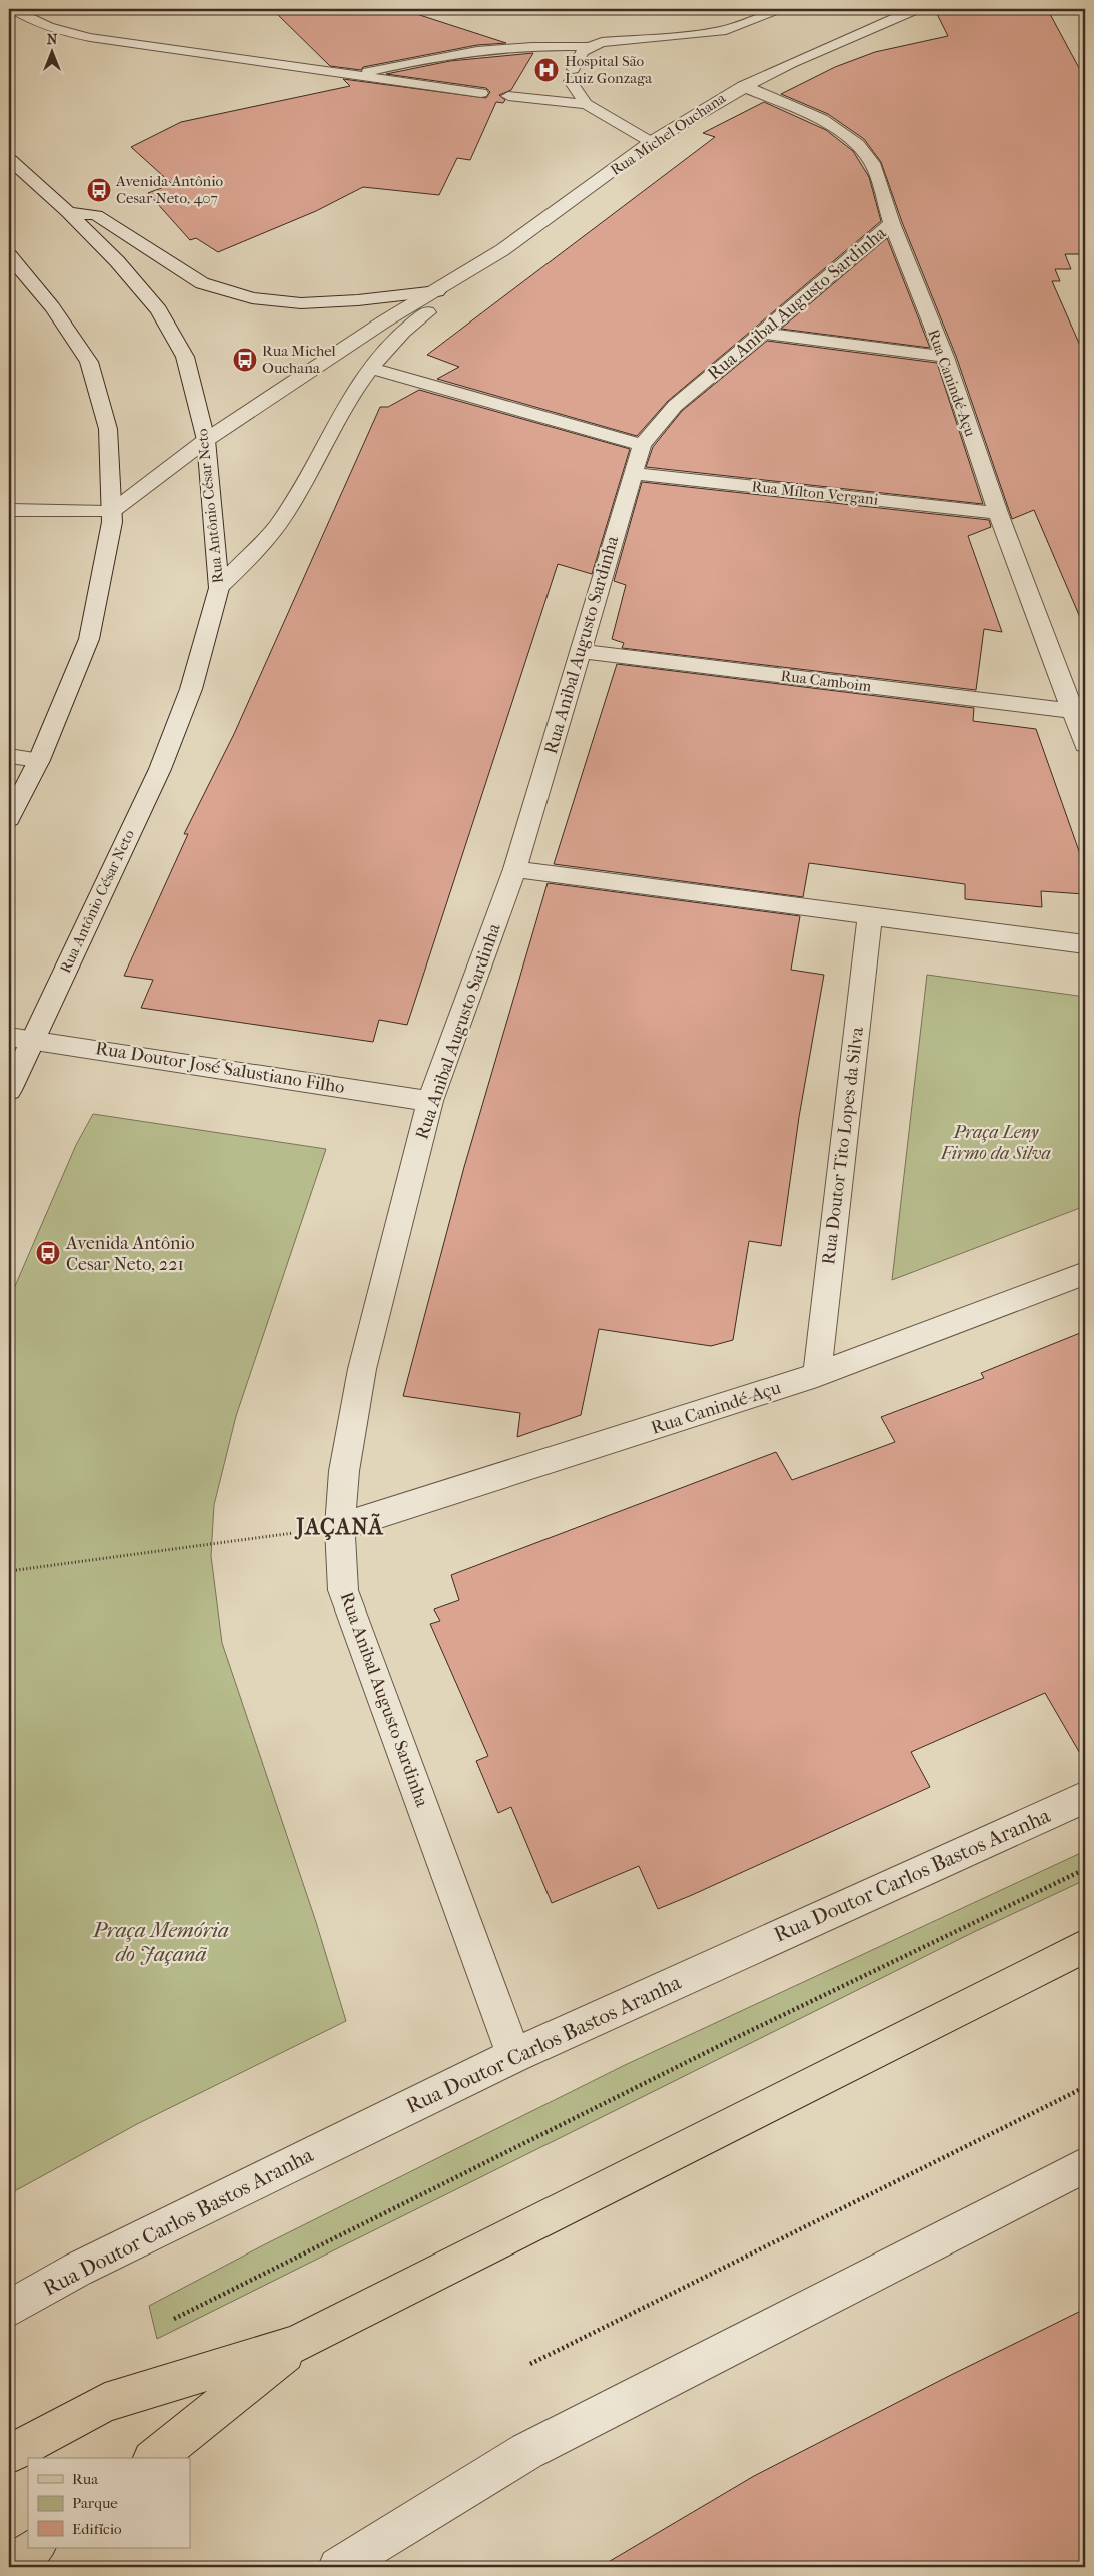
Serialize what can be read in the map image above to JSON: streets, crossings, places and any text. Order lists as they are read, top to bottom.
{
  "streets": {
    "street": [
      "Rua Michel Ouchana",
      "Rua Anibal Augusto Sardinha",
      "Rua Canindé-Açu",
      "Rua Mílton Vergani",
      "Rua Antônio César Neto",
      "Rua Camboim",
      "Rua Doutor José Salustiano Filho",
      "Rua Doutor Tito Lopes da Silva",
      "Rua Doutor Carlos Bastos Aranha"
    ]
  },
  "crossings": [
    ["Rua Michel Ouchana", "Rua Canindé-Açu"],
    ["Rua Michel Ouchana", "Rua Antônio César Neto"],
    ["Rua Anibal Augusto Sardinha", "Rua Canindé-Açu"],
    ["Rua Anibal Augusto Sardinha", "Rua Mílton Vergani"],
    ["Rua Anibal Augusto Sardinha", "Rua Camboim"],
    ["Rua Anibal Augusto Sardinha", "Rua Doutor José Salustiano Filho"],
    ["Rua Anibal Augusto Sardinha", "Rua Doutor Carlos Bastos Aranha"],
    ["Rua Canindé-Açu", "Rua Mílton Vergani"],
    ["Rua Canindé-Açu", "Rua Camboim"],
    ["Rua Canindé-Açu", "Rua Doutor Tito Lopes da Silva"],
    ["Rua Antônio César Neto", "Rua Doutor José Salustiano Filho"]
  ],
  "districts": ["JAÇANÃ"],
  "parks": ["Praça Leny Firmo da Silva", "Praça Memória do Jaçanã"],
  "places": {
    "hospital": ["Hospital São Luiz Gonzaga"],
    "bus stop": ["Avenida Antônio Cesar Neto, 407", "Rua Michel Ouchana", "Avenida Antônio Cesar Neto, 221"]
  },
  "legend": ["Rua", "Parque", "Edifício"],
  "north": "top"
}
